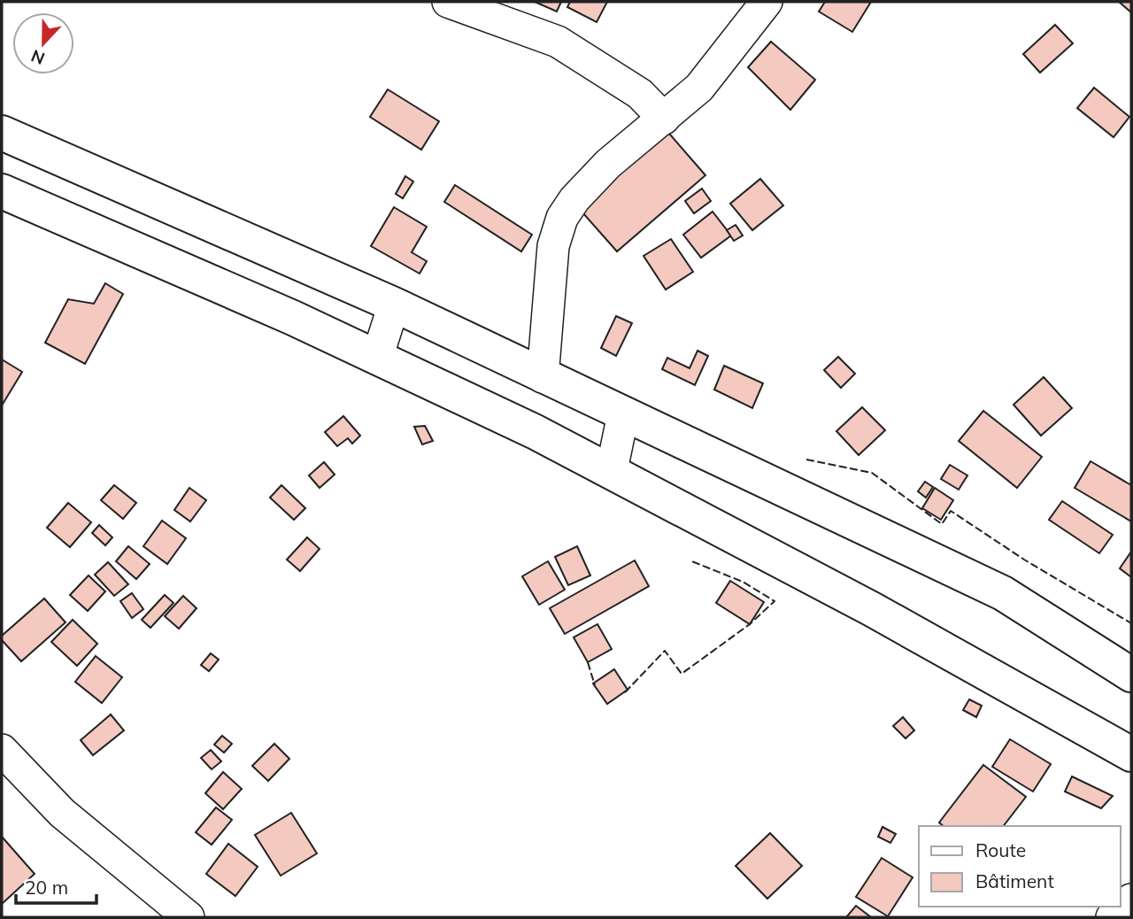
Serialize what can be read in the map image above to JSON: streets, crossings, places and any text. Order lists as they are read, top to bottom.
{
  "legend": ["Route", "Bâtiment"],
  "scale_bar": "20 m",
  "north": "bottom"
}
